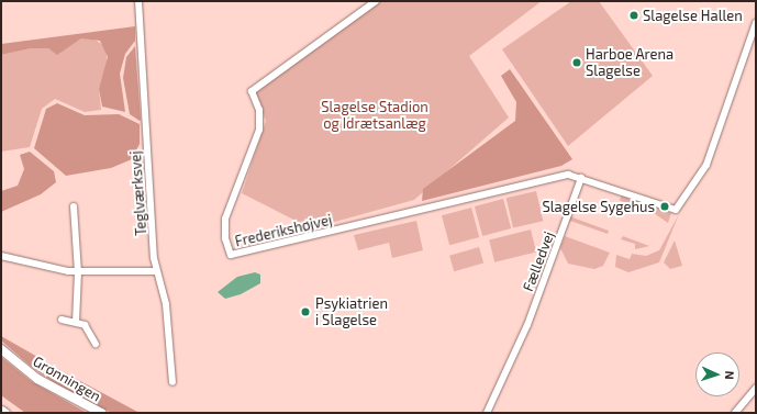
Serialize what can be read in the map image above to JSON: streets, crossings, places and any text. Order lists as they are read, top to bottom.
{
  "streets": {
    "main road": ["Grønningen"],
    "street": ["Teglværksvej", "Frederikshøjvej", "Fælledvej"]
  },
  "crossings": [
    ["Frederikshøjvej", "Fælledvej"]
  ],
  "parks": ["Slagelse Stadion og Idrætsanlæg"],
  "places": [
    "Slagelse Hallen",
    "Harboe Arena Slagelse",
    "Slagelse Sygehus",
    "Psykiatrien i Slagelse"
  ],
  "north": "right"
}
